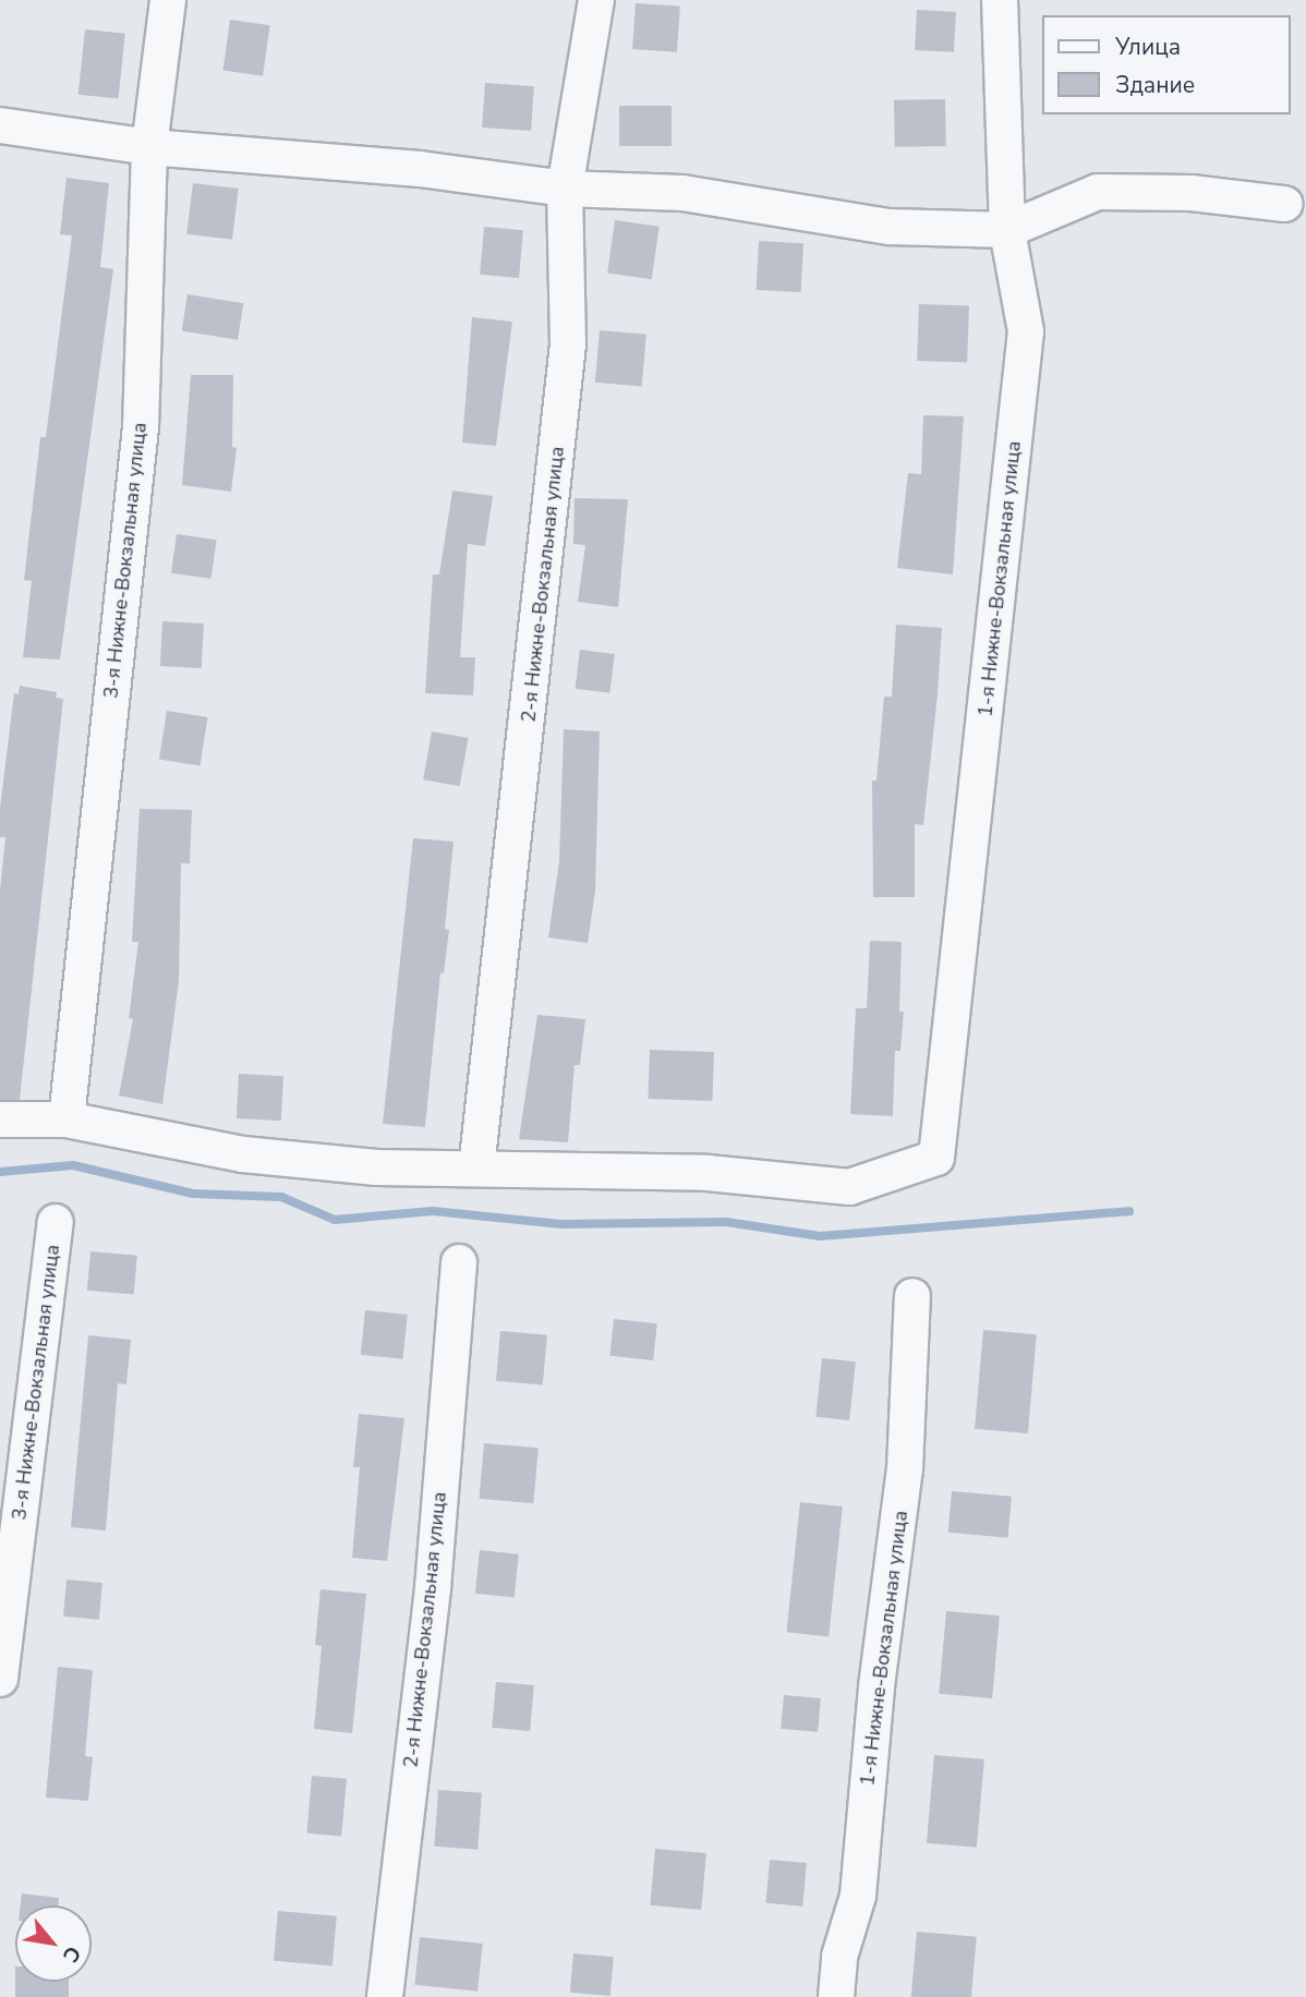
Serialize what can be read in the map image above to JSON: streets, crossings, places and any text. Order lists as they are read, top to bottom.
{
  "streets": {
    "street": ["3-я Нижне-Вокзальная улица", "1-я Нижне-Вокзальная улица", "2-я Нижне-Вокзальная улица"]
  },
  "crossings": [
    ["1-я Нижне-Вокзальная улица", "2-я Нижне-Вокзальная улица"]
  ],
  "legend": ["Улица", "Здание"],
  "north": "bottom right"
}
